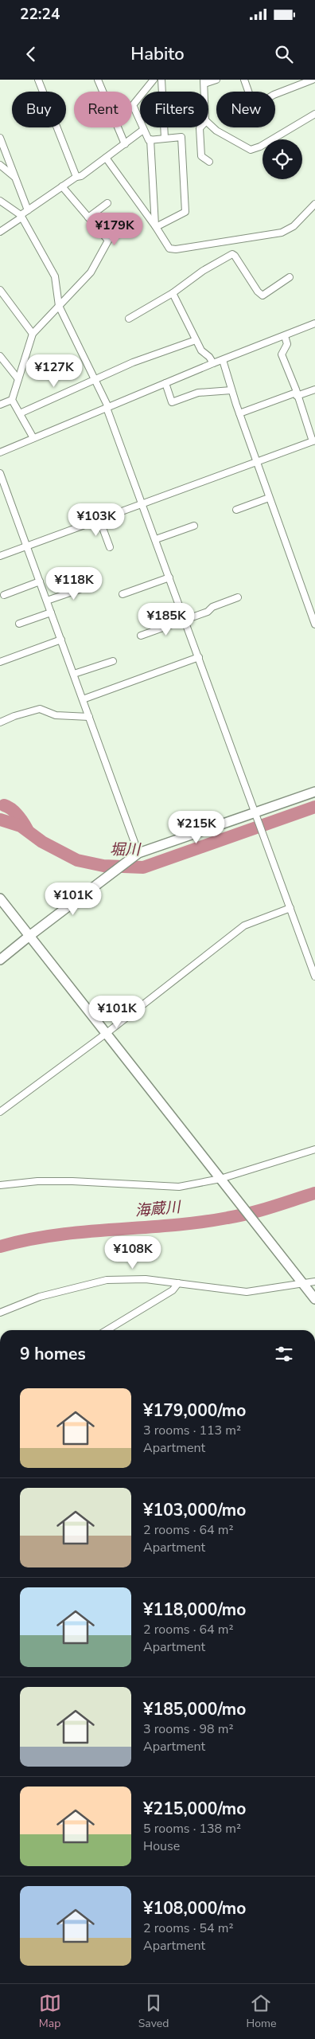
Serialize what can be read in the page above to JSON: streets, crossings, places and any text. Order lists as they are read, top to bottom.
{
  "water": ["堀川", "海蔵川"],
  "page": {
    "status": "22:24",
    "header": "Habito",
    "chip": [
      "Buy",
      "Rent",
      "Filters",
      "New"
    ],
    "price": [
      "¥179K",
      "¥127K",
      "¥103K",
      "¥118K",
      "¥185K",
      "¥215K",
      "¥101K",
      "¥101K",
      "¥108K"
    ],
    "heading": "9 homes",
    "list": [
      {
        "name": "¥179,000/mo",
        "note": "3 rooms · 113 m² · Apartment"
      },
      {
        "name": "¥103,000/mo",
        "note": "2 rooms · 64 m² · Apartment"
      },
      {
        "name": "¥118,000/mo",
        "note": "2 rooms · 64 m² · Apartment"
      },
      {
        "name": "¥185,000/mo",
        "note": "3 rooms · 98 m² · Apartment"
      },
      {
        "name": "¥215,000/mo",
        "note": "5 rooms · 138 m² · House"
      },
      {
        "name": "¥108,000/mo",
        "note": "2 rooms · 54 m² · Apartment"
      }
    ],
    "tabs": ["Map", "Saved", "Home"]
  }
}
